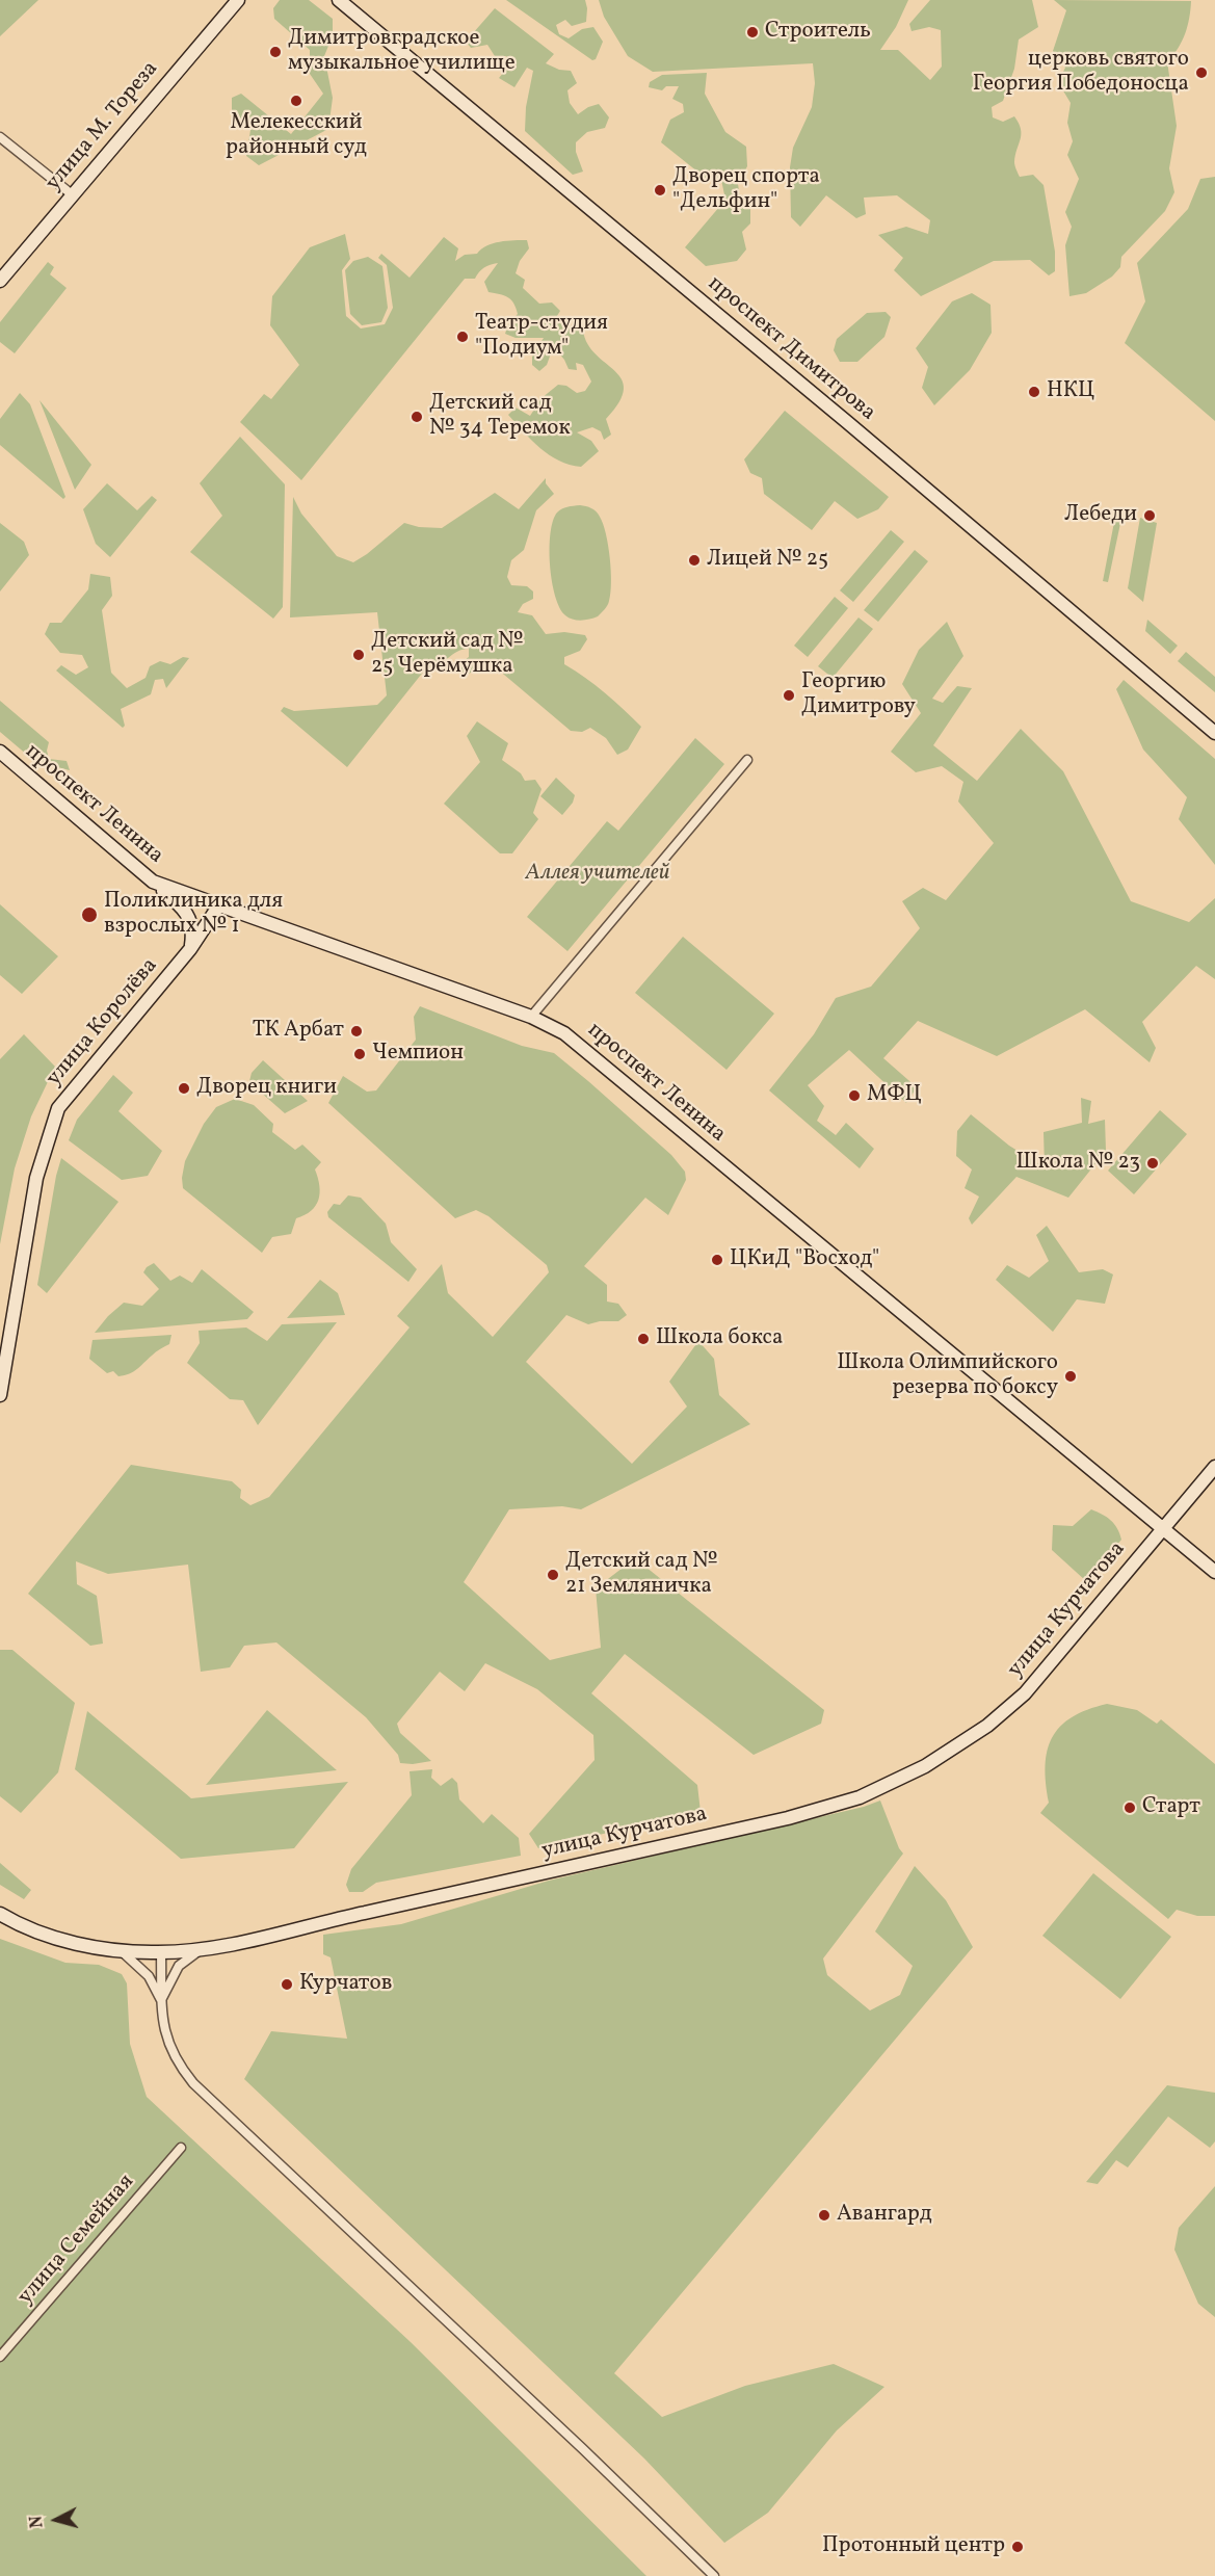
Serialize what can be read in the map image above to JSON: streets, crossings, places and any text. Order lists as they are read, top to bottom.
{
  "streets": {
    "main road": [
      "улица М. Тореза",
      "проспект Димитрова",
      "проспект Ленина",
      "улица Королёва",
      "улица Курчатова"
    ],
    "street": ["улица Семейная"]
  },
  "crossings": [
    ["проспект Ленина", "улица Королёва"],
    ["проспект Ленина", "улица Курчатова"]
  ],
  "parks": ["Аллея учителей"],
  "places": [
    "Строитель",
    "Димитровградское музыкальное училище",
    "церковь святого Георгия Победоносца",
    "Мелекесский районный суд",
    "Дворец спорта \"Дельфин\"",
    "Театр-студия \"Подиум\"",
    "НКЦ",
    "Детский сад № 34 Теремок",
    "Лебеди",
    "Лицей № 25",
    "Детский сад № 25 Черёмушка",
    "Георгию Димитрову",
    "Поликлиника для взрослых № 1",
    "ТК Арбат",
    "Чемпион",
    "Дворец книги",
    "МФЦ",
    "Школа № 23",
    "ЦКиД \"Восход\"",
    "Школа бокса",
    "Школа Олимпийского резерва по боксу",
    "Детский сад № 21 Земляничка",
    "Старт",
    "Курчатов",
    "Авангард",
    "Протонный центр"
  ],
  "north": "left"
}
